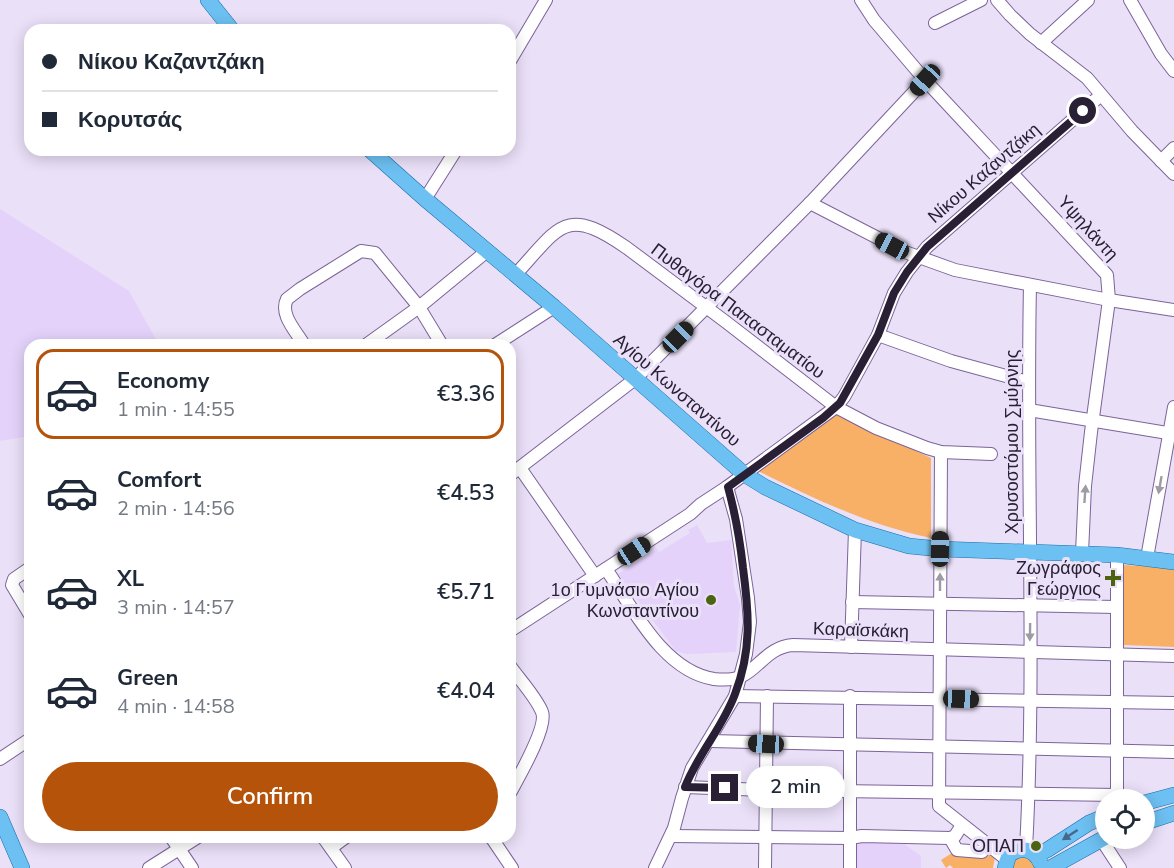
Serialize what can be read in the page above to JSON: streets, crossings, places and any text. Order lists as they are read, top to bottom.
{
  "streets": {
    "main road": ["Αγίου Κωνσταντίνου"],
    "street": [
      "Νίκου Καζαντζάκη",
      "Υψηλάντη",
      "Πυθαγόρα Παπασταματίου",
      "Χρυσοστόμου Σμύρνης",
      "Καραϊσκάκη"
    ]
  },
  "crossings": [
    ["Νίκου Καζαντζάκη", "Υψηλάντη"],
    ["Νίκου Καζαντζάκη", "Πυθαγόρα Παπασταματίου"],
    ["Νίκου Καζαντζάκη", "Αγίου Κωνσταντίνου"],
    ["Υψηλάντη", "Αγίου Κωνσταντίνου"],
    ["Πυθαγόρα Παπασταματίου", "Αγίου Κωνσταντίνου"],
    ["Αγίου Κωνσταντίνου", "Χρυσοστόμου Σμύρνης"],
    ["Χρυσοστόμου Σμύρνης", "Καραϊσκάκη"]
  ],
  "places": {
    "health": ["Ζωγράφος Γεώργιος"],
    "other": ["1ο Γυμνάσιο Αγίου Κωνσταντίνου", "ΟΠΑΠ"]
  },
  "page": {
    "banner": ["Νίκου Καζαντζάκη", "Κορυτσάς"],
    "list": [
      {
        "name": "Economy",
        "note": "1 min · 14:55",
        "value": "€3.36"
      },
      {
        "name": "Comfort",
        "note": "2 min · 14:56",
        "value": "€4.53"
      },
      {
        "name": "XL",
        "note": "3 min · 14:57",
        "value": "€5.71"
      },
      {
        "name": "Green",
        "note": "4 min · 14:58",
        "value": "€4.04"
      }
    ],
    "buttons": "Confirm",
    "bubble": "2 min"
  }
}
